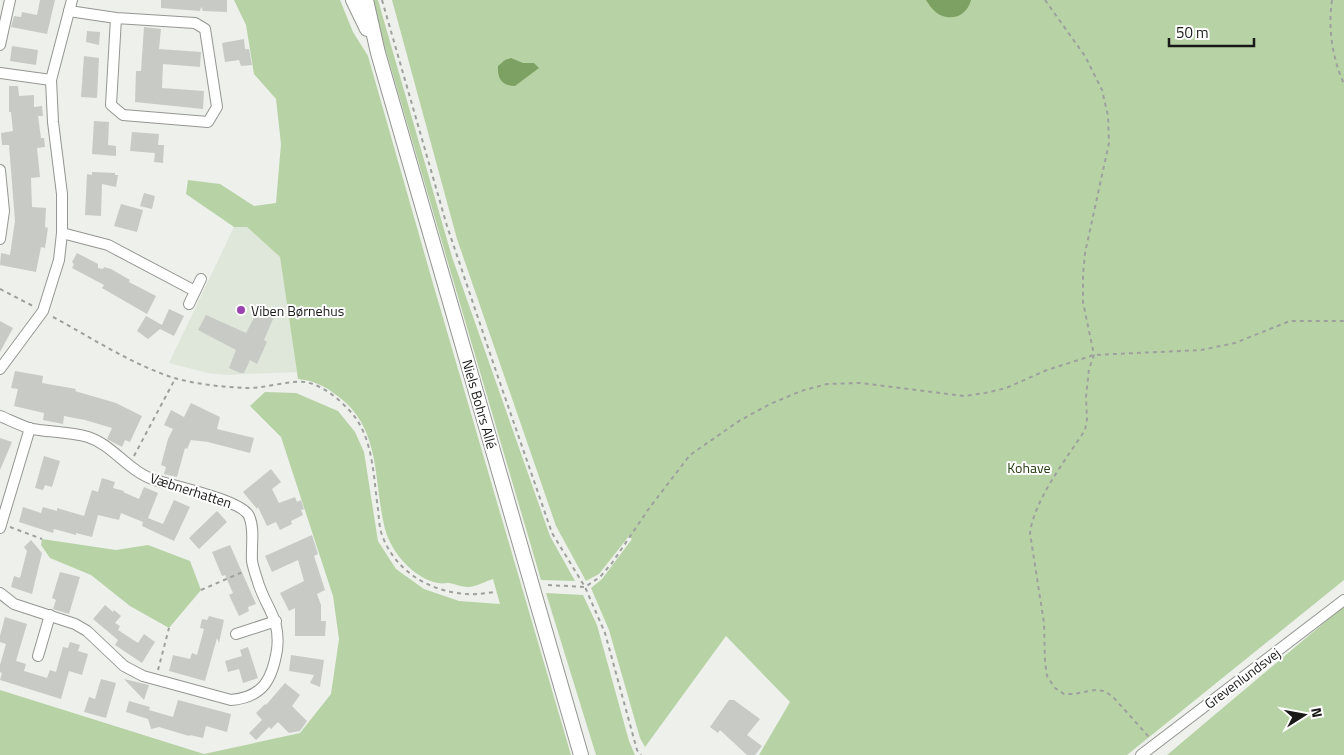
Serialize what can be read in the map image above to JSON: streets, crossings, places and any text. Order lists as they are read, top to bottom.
{
  "streets": {
    "street": ["Niels Bohrs Allé", "Væbnerhatten", "Grevenlundsvej"]
  },
  "parks": ["Kohave"],
  "places": ["Viben Børnehus"],
  "scale_bar": "50 m",
  "north": "right"
}
